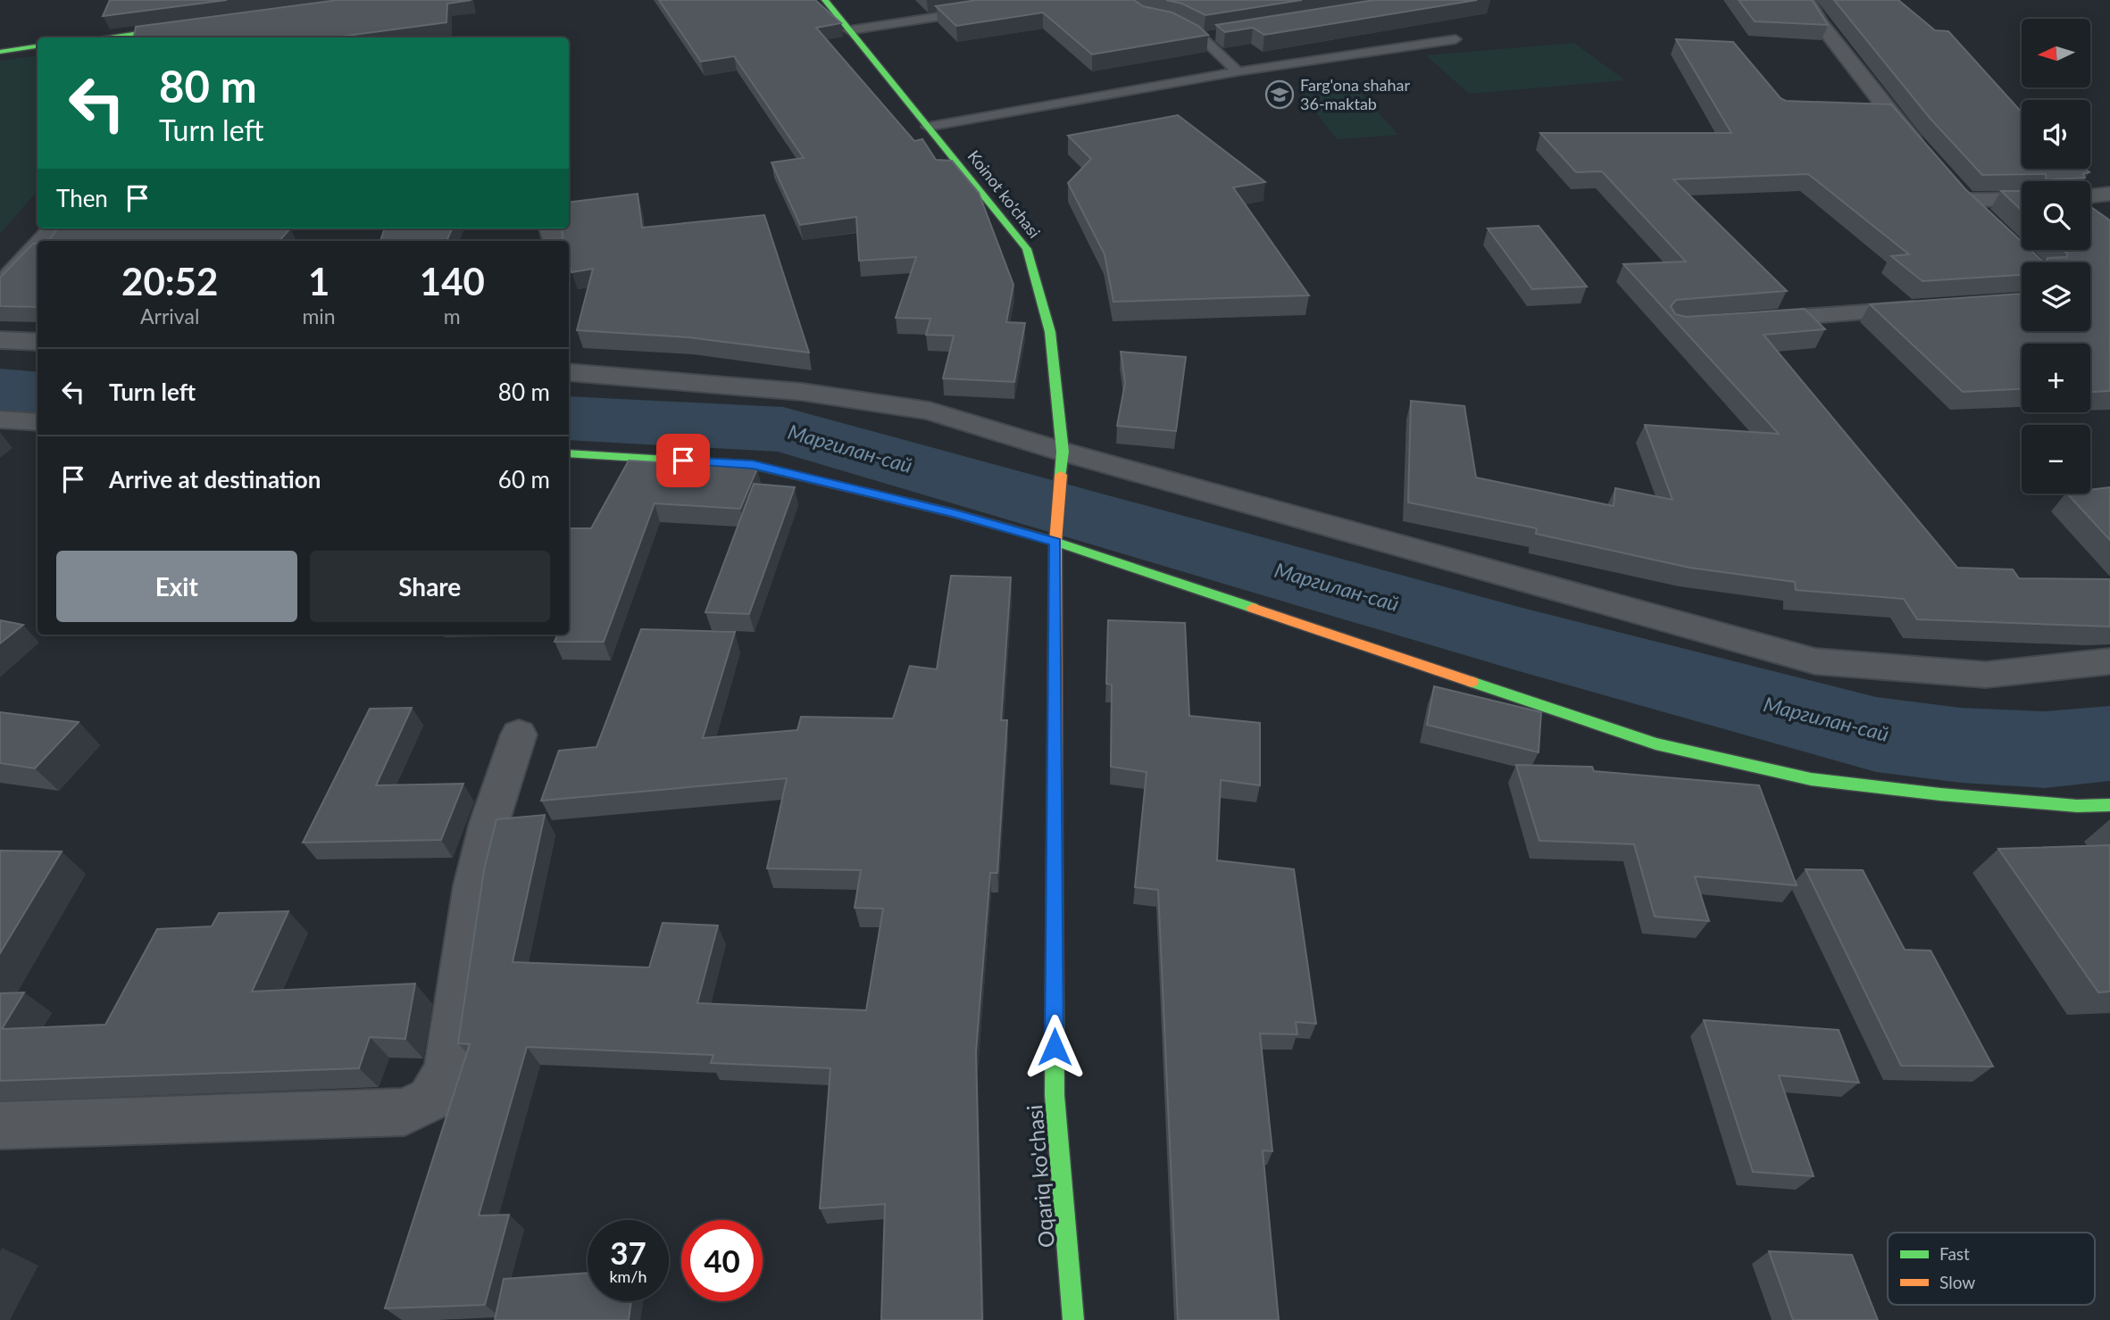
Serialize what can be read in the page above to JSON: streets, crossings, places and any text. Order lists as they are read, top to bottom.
{
  "streets": {
    "street": ["Koinot ko'chasi", "Oqariq ko'chasi"]
  },
  "crossings": [
    ["Koinot ko'chasi", "Oqariq ko'chasi"]
  ],
  "water": ["Маргилан-сай"],
  "places": {
    "school or university": ["Farg'ona shahar 36-maktab"]
  },
  "legend": ["Fast", "Slow"],
  "north": "left",
  "page": {
    "map_buttons": ["+", "−"],
    "turn": ["80 m", "Turn left"],
    "then": "Then",
    "eta": [
      "20:52",
      "Arrival",
      "1",
      "min",
      "140",
      "m"
    ],
    "list": [
      {
        "name": "Turn left",
        "value": "80 m"
      },
      {
        "name": "Arrive at destination",
        "value": "60 m"
      }
    ],
    "buttons": ["Exit", "Share"],
    "speed": "37 km/h",
    "limit": "40"
  }
}
